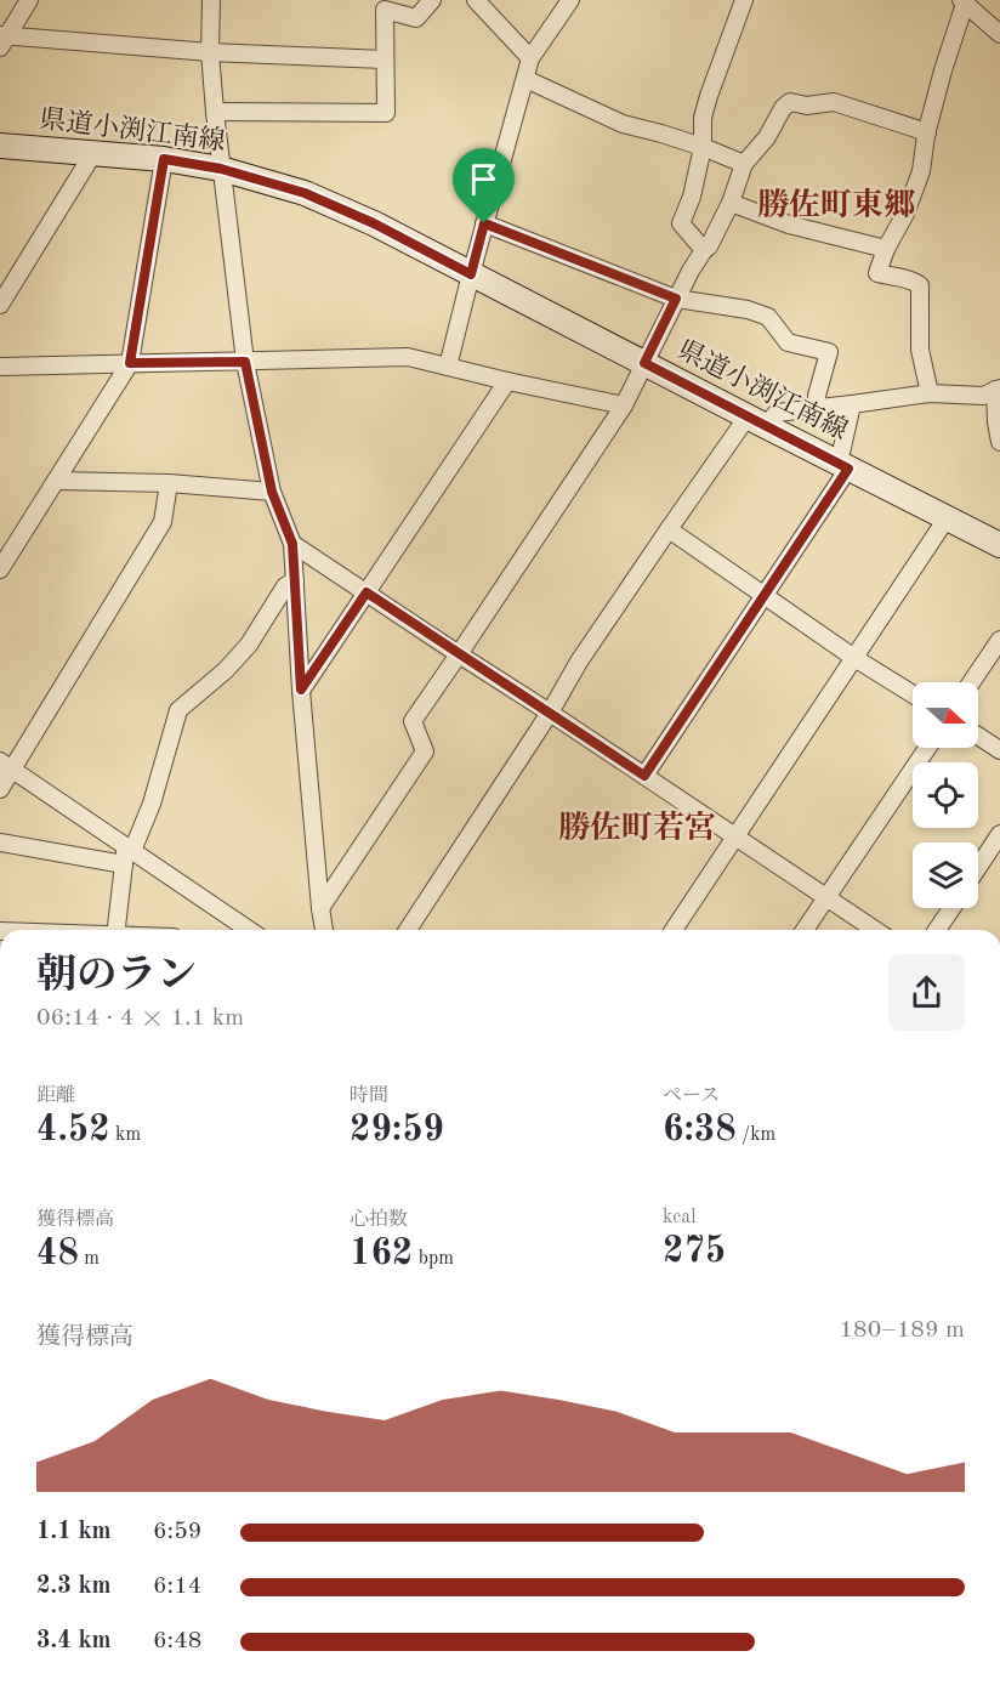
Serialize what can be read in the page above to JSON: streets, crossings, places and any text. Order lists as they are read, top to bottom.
{
  "streets": {
    "main road": ["県道小渕江南線"]
  },
  "districts": ["勝佐町東郷", "勝佐町若宮"],
  "north": "right",
  "page": {
    "heading": ["朝のラン", "06:14 · 4 × 1.1 km"],
    "stats": [
      ["距離", "4.52 km"],
      ["時間", "29:59"],
      ["ペース", "6:38 /km"],
      ["獲得標高", "48 m"],
      ["心拍数", "162 bpm"],
      ["kcal", "275"]
    ],
    "chart": ["獲得標高", "180–189 m"],
    "list": [
      {
        "name": "1.1 km",
        "note": "6:59"
      },
      {
        "name": "2.3 km",
        "note": "6:14"
      },
      {
        "name": "3.4 km",
        "note": "6:48"
      }
    ]
  }
}
